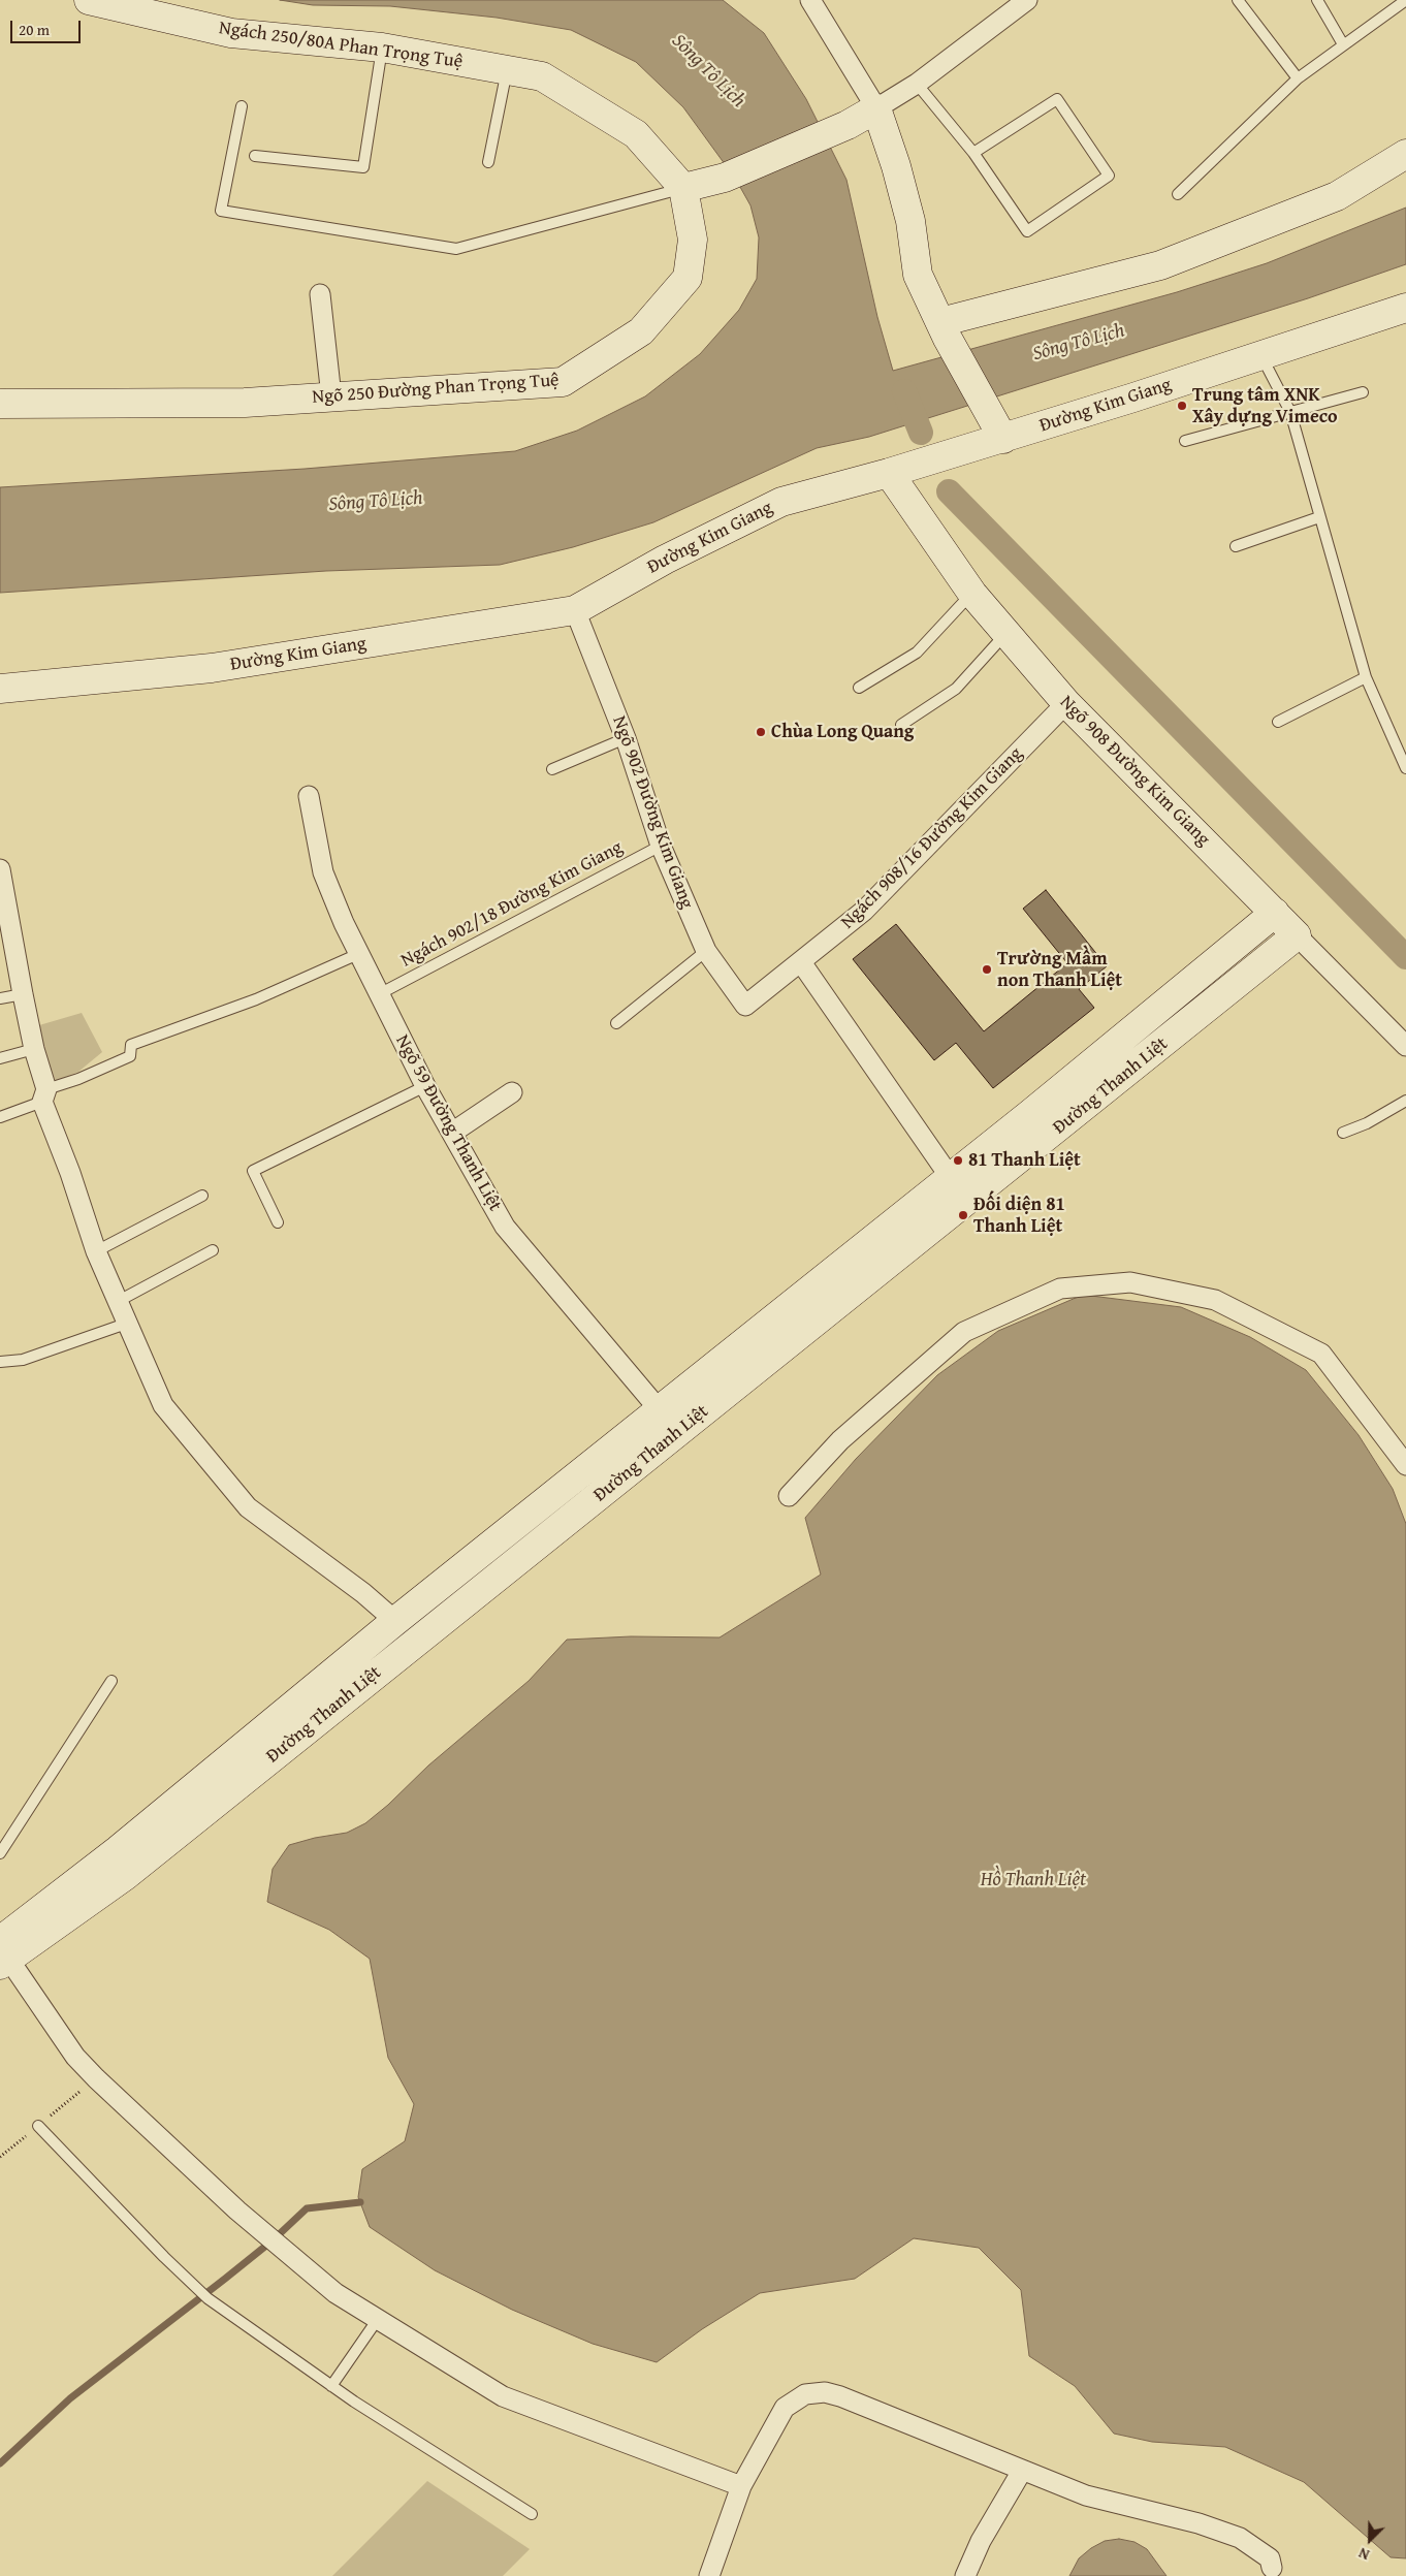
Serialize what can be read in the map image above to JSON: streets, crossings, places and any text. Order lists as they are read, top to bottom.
{
  "streets": {
    "street": [
      "Ngách 250/80A Phan Trọng Tuệ",
      "Ngõ 250 Đường Phan Trọng Tuệ",
      "Đường Kim Giang",
      "Ngõ 908 Đường Kim Giang",
      "Ngõ 902 Đường Kim Giang",
      "Ngách 908/16 Đường Kim Giang",
      "Đường Thanh Liệt",
      "Ngõ 59 Đường Thanh Liệt"
    ],
    "lane": ["Ngách 902/18 Đường Kim Giang"]
  },
  "crossings": [
    ["Ngách 250/80A Phan Trọng Tuệ", "Ngõ 250 Đường Phan Trọng Tuệ"],
    ["Đường Kim Giang", "Ngõ 908 Đường Kim Giang"],
    ["Đường Kim Giang", "Ngõ 902 Đường Kim Giang"],
    ["Ngõ 908 Đường Kim Giang", "Ngách 908/16 Đường Kim Giang"],
    ["Ngõ 908 Đường Kim Giang", "Đường Thanh Liệt"],
    ["Ngõ 902 Đường Kim Giang", "Ngách 908/16 Đường Kim Giang"],
    ["Ngõ 902 Đường Kim Giang", "Ngách 902/18 Đường Kim Giang"],
    ["Ngách 902/18 Đường Kim Giang", "Ngõ 59 Đường Thanh Liệt"],
    ["Đường Thanh Liệt", "Ngõ 59 Đường Thanh Liệt"]
  ],
  "water": ["Sông Tô Lịch", "Hồ Thanh Liệt"],
  "places": [
    "Trung tâm XNK Xây dựng Vimeco",
    "Chùa Long Quang",
    "Trường Mầm non Thanh Liệt",
    "81 Thanh Liệt",
    "Đối diện 81 Thanh Liệt"
  ],
  "scale_bar": "20 m",
  "north": "bottom left"
}
